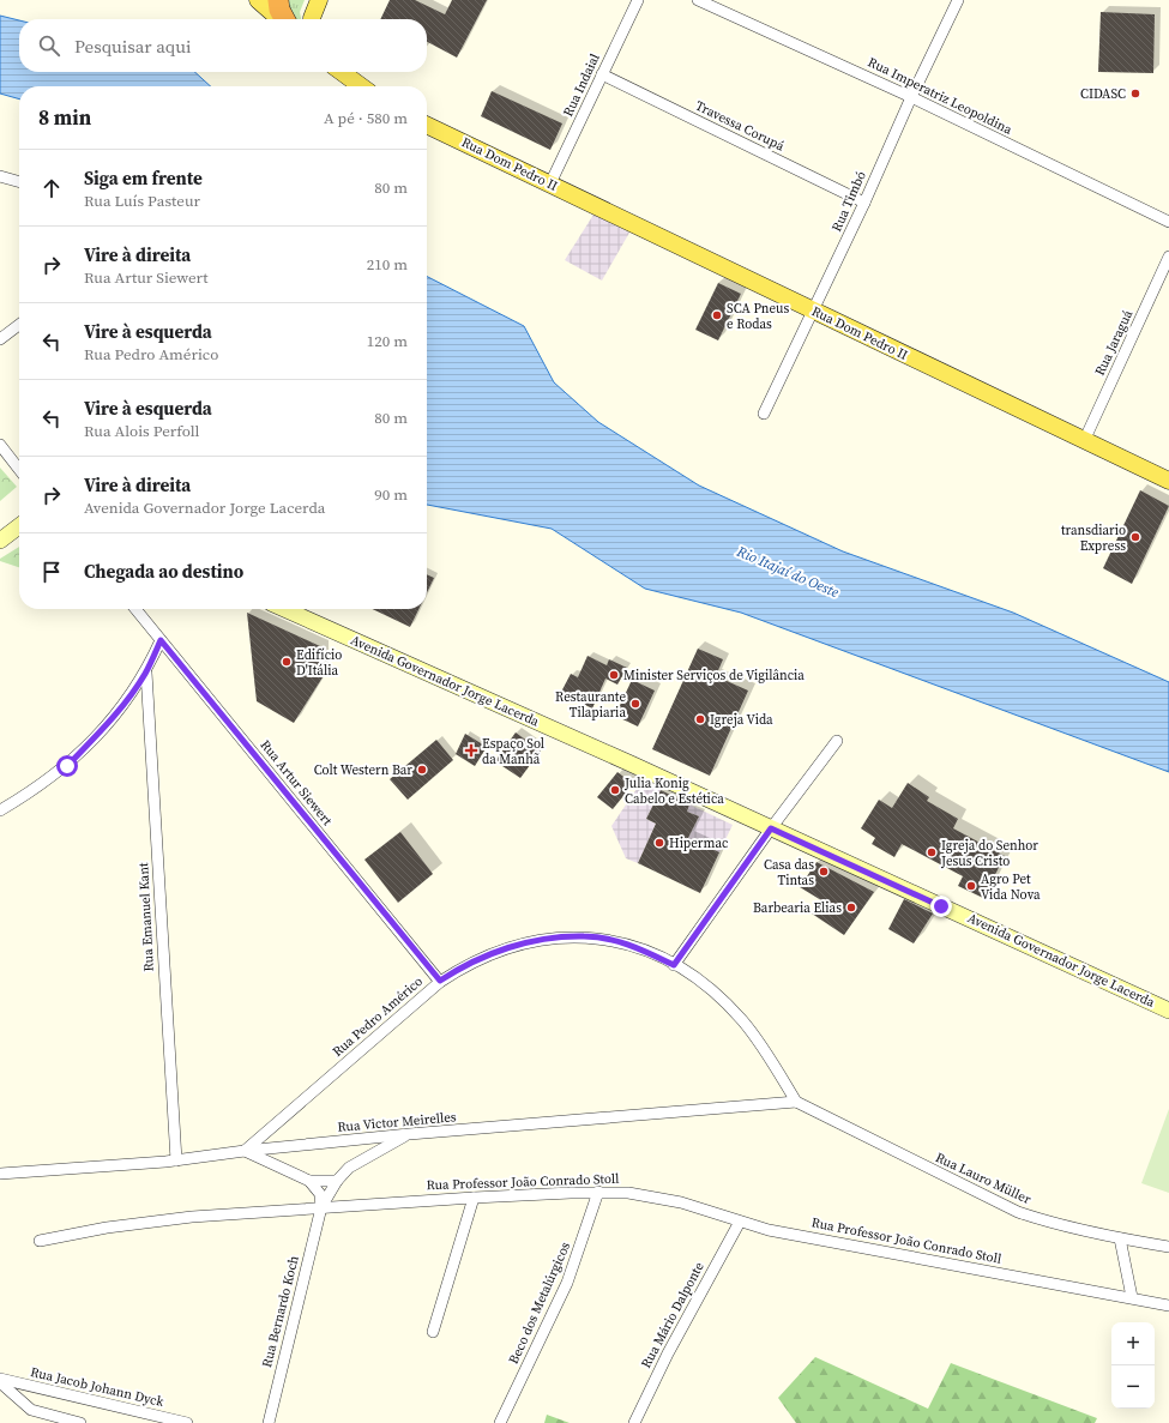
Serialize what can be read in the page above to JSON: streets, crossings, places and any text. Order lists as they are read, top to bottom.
{
  "streets": {
    "main road": ["Rua Dom Pedro II", "Avenida Governador Jorge Lacerda"],
    "street": [
      "Rua Indaial",
      "Rua Imperatriz Leopoldina",
      "Travessa Corupá",
      "Rua Timbó",
      "Rua Jaraguá",
      "Rua Artur Siewert",
      "Rua Emanuel Kant",
      "Rua Pedro Américo",
      "Rua Victor Meirelles",
      "Rua Lauro Müller",
      "Rua Professor João Conrado Stoll",
      "Beco dos Metalúrgicos",
      "Rua Bernardo Koch",
      "Rua Mário Dalponte",
      "Rua Jacob Johann Dyck"
    ]
  },
  "crossings": [
    ["Rua Indaial", "Travessa Corupá"],
    ["Rua Indaial", "Rua Dom Pedro II"],
    ["Rua Imperatriz Leopoldina", "Rua Timbó"],
    ["Travessa Corupá", "Rua Timbó"],
    ["Rua Dom Pedro II", "Rua Timbó"],
    ["Rua Dom Pedro II", "Rua Jaraguá"],
    ["Rua Artur Siewert", "Rua Pedro Américo"],
    ["Rua Emanuel Kant", "Rua Victor Meirelles"],
    ["Rua Pedro Américo", "Rua Victor Meirelles"],
    ["Rua Pedro Américo", "Rua Lauro Müller"],
    ["Rua Victor Meirelles", "Rua Lauro Müller"],
    ["Rua Victor Meirelles", "Rua Bernardo Koch"],
    ["Rua Professor João Conrado Stoll", "Beco dos Metalúrgicos"],
    ["Rua Professor João Conrado Stoll", "Rua Bernardo Koch"],
    ["Rua Professor João Conrado Stoll", "Rua Mário Dalponte"]
  ],
  "water": ["Rio Itajaí do Oeste"],
  "places": {
    "other": [
      "CIDASC",
      "SCA Pneus e Rodas",
      "transdiario Express",
      "Edifício D'Itália",
      "Minister Serviços de Vigilância",
      "Restaurante Tilapiaria",
      "Igreja Vida",
      "Colt Western Bar",
      "Julia Konig Cabelo e Estética",
      "Hipermac",
      "Igreja do Senhor Jesus Cristo",
      "Casa das Tintas",
      "Agro Pet Vida Nova",
      "Barbearia Elias"
    ],
    "health": ["Espaço Sol da Manhã"]
  },
  "page": {
    "search": "Pesquisar aqui",
    "heading": ["8 min", "A pé · 580 m"],
    "list": [
      ["Siga em frente", "Rua Luís Pasteur", "80 m"],
      ["Vire à direita", "Rua Artur Siewert", "210 m"],
      ["Vire à esquerda", "Rua Pedro Américo", "120 m"],
      ["Vire à esquerda", "Rua Alois Perfoll", "80 m"],
      ["Vire à direita", "Avenida Governador Jorge Lacerda", "90 m"],
      "Chegada ao destino"
    ],
    "map_buttons": ["+", "−"]
  }
}
